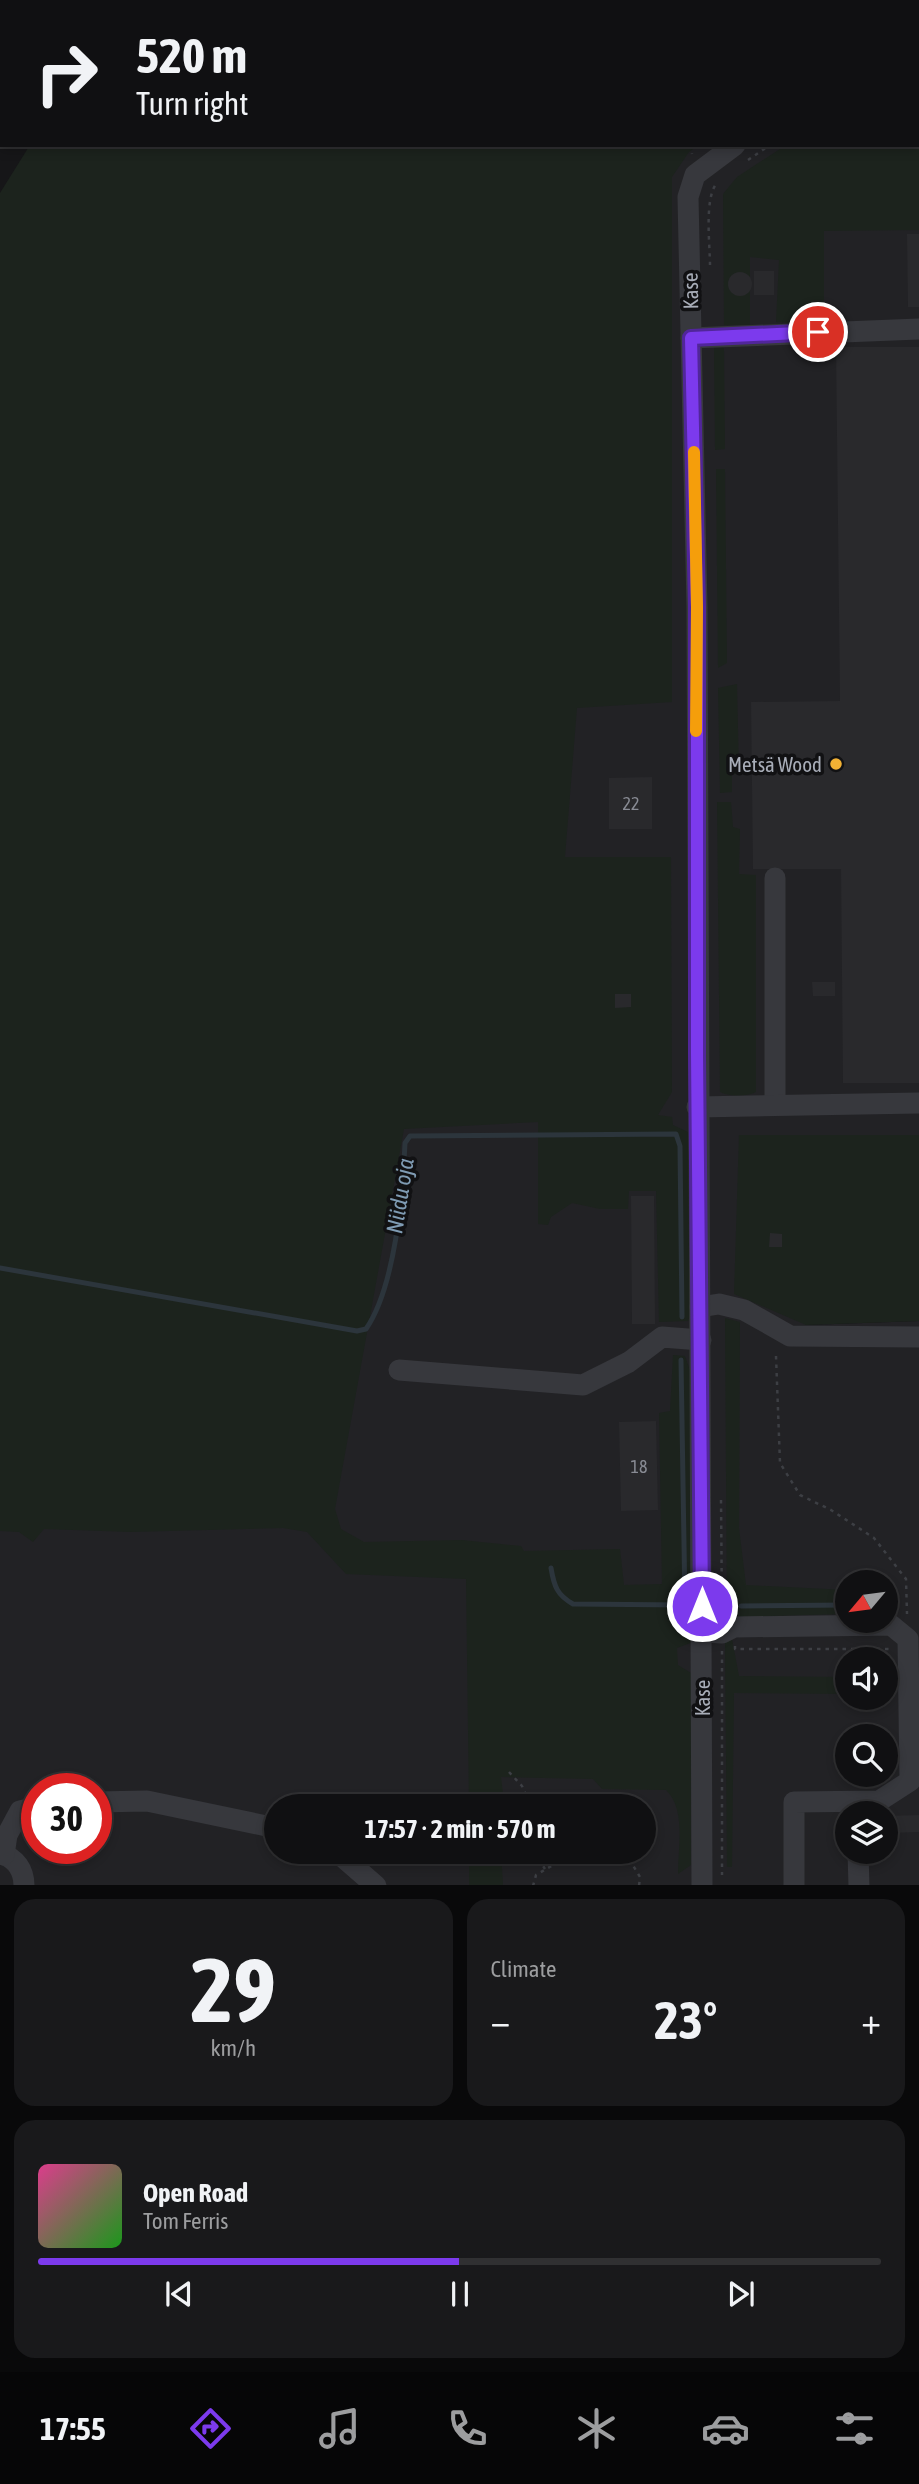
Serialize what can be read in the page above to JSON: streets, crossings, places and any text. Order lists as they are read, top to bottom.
{
  "streets": {
    "street": ["Kase"]
  },
  "water": ["Niidu oja"],
  "places": ["Metsä Wood"],
  "house_numbers": ["22", "18"],
  "north": "bottom left",
  "page": {
    "turn": ["520 m", "Turn right"],
    "limit": "30",
    "trip": "17:57 · 2 min · 570 m",
    "tile": [
      ["29", "km/h"],
      "Climate"
    ],
    "heat": ["−", "23°", "+"],
    "song": ["Open Road", "Tom Ferris"],
    "tabs": "17:55"
  }
}
